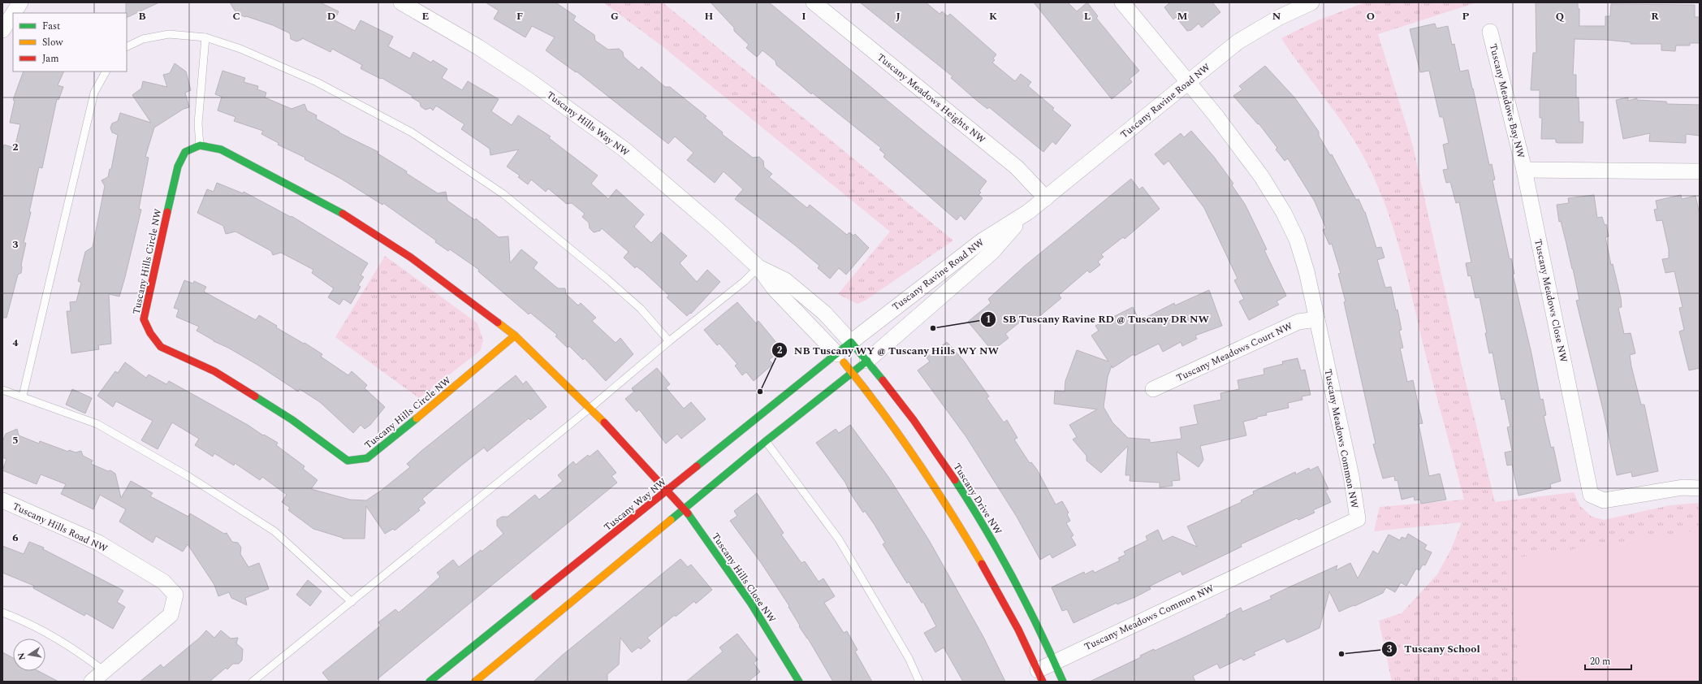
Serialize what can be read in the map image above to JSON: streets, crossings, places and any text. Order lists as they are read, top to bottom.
{
  "streets": {
    "street": [
      "Tuscany Meadows Heights NW",
      "Tuscany Ravine Road NW",
      "Tuscany Meadows Bay NW",
      "Tuscany Hills Way NW",
      "Tuscany Hills Circle NW",
      "Tuscany Meadows Close NW",
      "Tuscany Meadows Court NW",
      "Tuscany Meadows Common NW",
      "Tuscany Drive NW",
      "Tuscany Way NW",
      "Tuscany Hills Road NW",
      "Tuscany Hills Close NW"
    ]
  },
  "crossings": [
    ["Tuscany Meadows Heights NW", "Tuscany Ravine Road NW"],
    ["Tuscany Ravine Road NW", "Tuscany Hills Way NW"],
    ["Tuscany Ravine Road NW", "Tuscany Meadows Common NW"],
    ["Tuscany Ravine Road NW", "Tuscany Drive NW"],
    ["Tuscany Ravine Road NW", "Tuscany Way NW"],
    ["Tuscany Meadows Bay NW", "Tuscany Meadows Close NW"],
    ["Tuscany Hills Way NW", "Tuscany Drive NW"],
    ["Tuscany Hills Way NW", "Tuscany Way NW"],
    ["Tuscany Meadows Court NW", "Tuscany Meadows Common NW"],
    ["Tuscany Meadows Common NW", "Tuscany Drive NW"],
    ["Tuscany Drive NW", "Tuscany Way NW"],
    ["Tuscany Way NW", "Tuscany Hills Close NW"]
  ],
  "places": ["SB Tuscany Ravine RD @ Tuscany DR NW", "NB Tuscany WY @ Tuscany Hills WY NW", "Tuscany School"],
  "legend": ["Fast", "Slow", "Jam"],
  "scale_bar": "20 m",
  "north": "left",
  "grid": {
    "columns": [
      "B",
      "C",
      "D",
      "E",
      "F",
      "G",
      "H",
      "I",
      "J",
      "K",
      "L",
      "M",
      "N",
      "O",
      "P",
      "Q",
      "R"
    ],
    "rows": [
      "2",
      "3",
      "4",
      "5",
      "6"
    ]
  }
}
